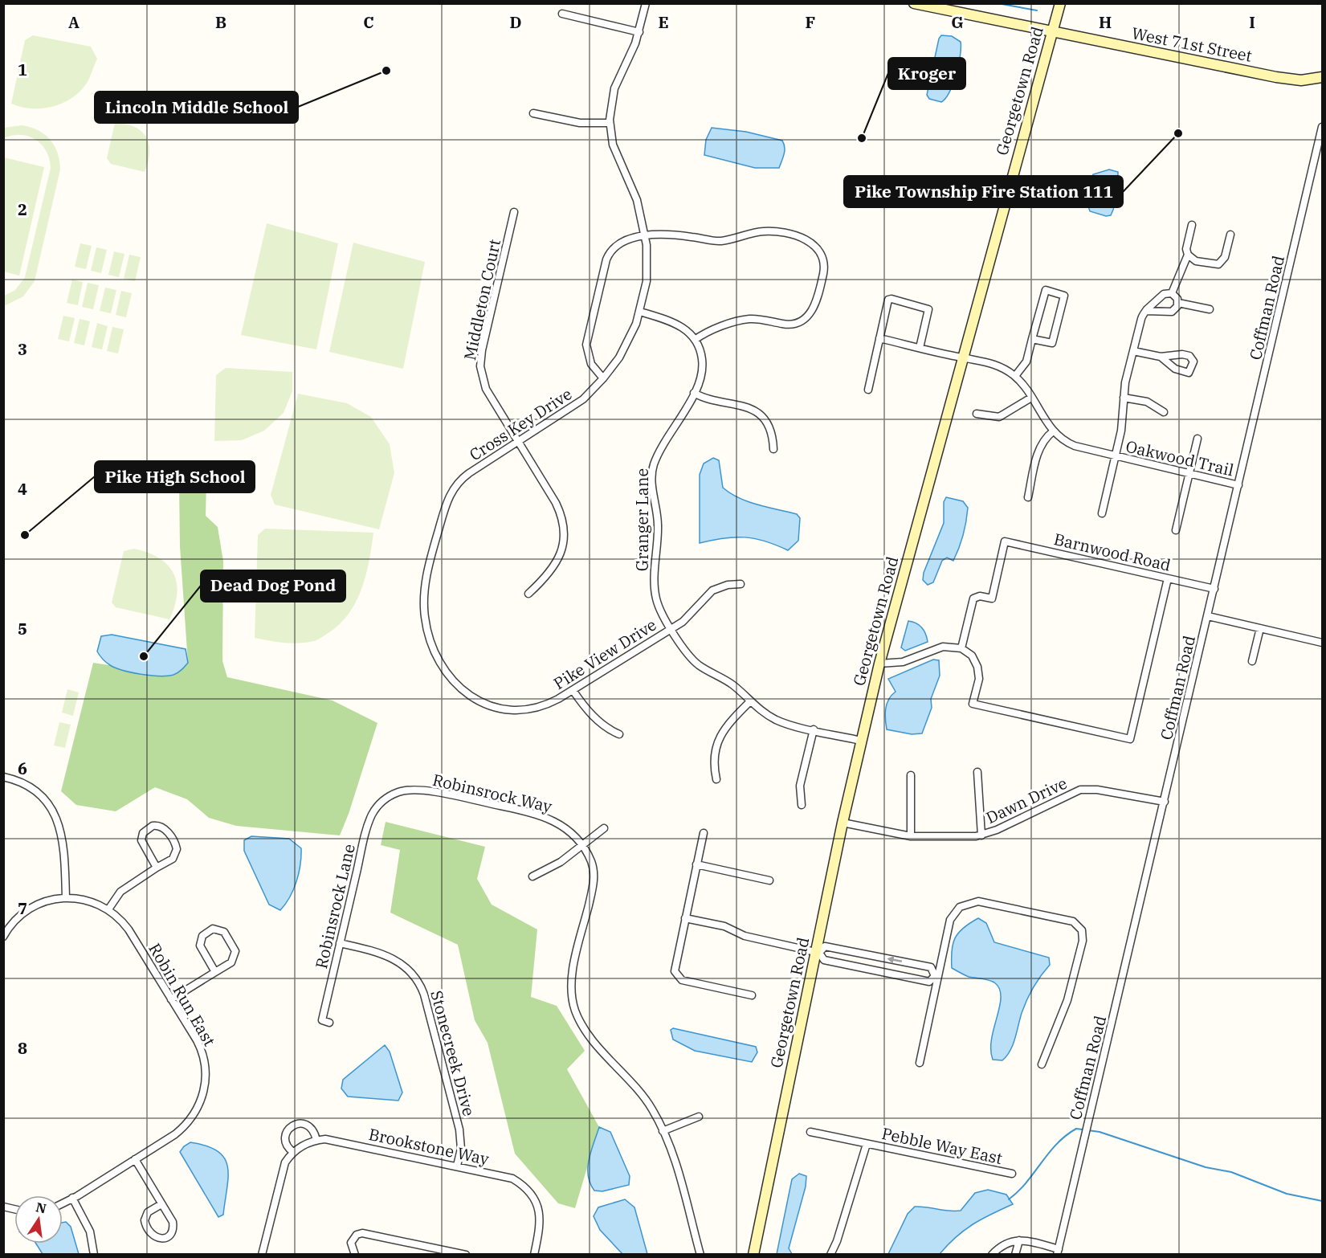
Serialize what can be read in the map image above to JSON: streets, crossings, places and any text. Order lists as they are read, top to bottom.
{
  "streets": {
    "main road": ["West 71st Street", "Georgetown Road"],
    "street": [
      "Middleton Court",
      "Coffman Road",
      "Cross Key Drive",
      "Oakwood Trail",
      "Granger Lane",
      "Barnwood Road",
      "Pike View Drive",
      "Robinsrock Way",
      "Dawn Drive",
      "Robinsrock Lane",
      "Robin Run East",
      "Stonecreek Drive",
      "Pebble Way East",
      "Brookstone Way"
    ]
  },
  "crossings": [
    ["West 71st Street", "Georgetown Road"],
    ["Georgetown Road", "Oakwood Trail"],
    ["Georgetown Road", "Pike View Drive"],
    ["Georgetown Road", "Dawn Drive"],
    ["Middleton Court", "Cross Key Drive"],
    ["Coffman Road", "Oakwood Trail"],
    ["Coffman Road", "Barnwood Road"],
    ["Coffman Road", "Dawn Drive"],
    ["Cross Key Drive", "Pike View Drive"],
    ["Granger Lane", "Pike View Drive"],
    ["Robinsrock Way", "Robinsrock Lane"],
    ["Robinsrock Lane", "Stonecreek Drive"],
    ["Stonecreek Drive", "Brookstone Way"]
  ],
  "places": [
    "Lincoln Middle School",
    "Pike Township Fire Station 111",
    "Kroger",
    "Pike High School",
    "Dead Dog Pond"
  ],
  "north": "top",
  "grid": {
    "columns": [
      "A",
      "B",
      "C",
      "D",
      "E",
      "F",
      "G",
      "H",
      "I"
    ],
    "rows": [
      "1",
      "2",
      "3",
      "4",
      "5",
      "6",
      "7",
      "8"
    ]
  }
}
